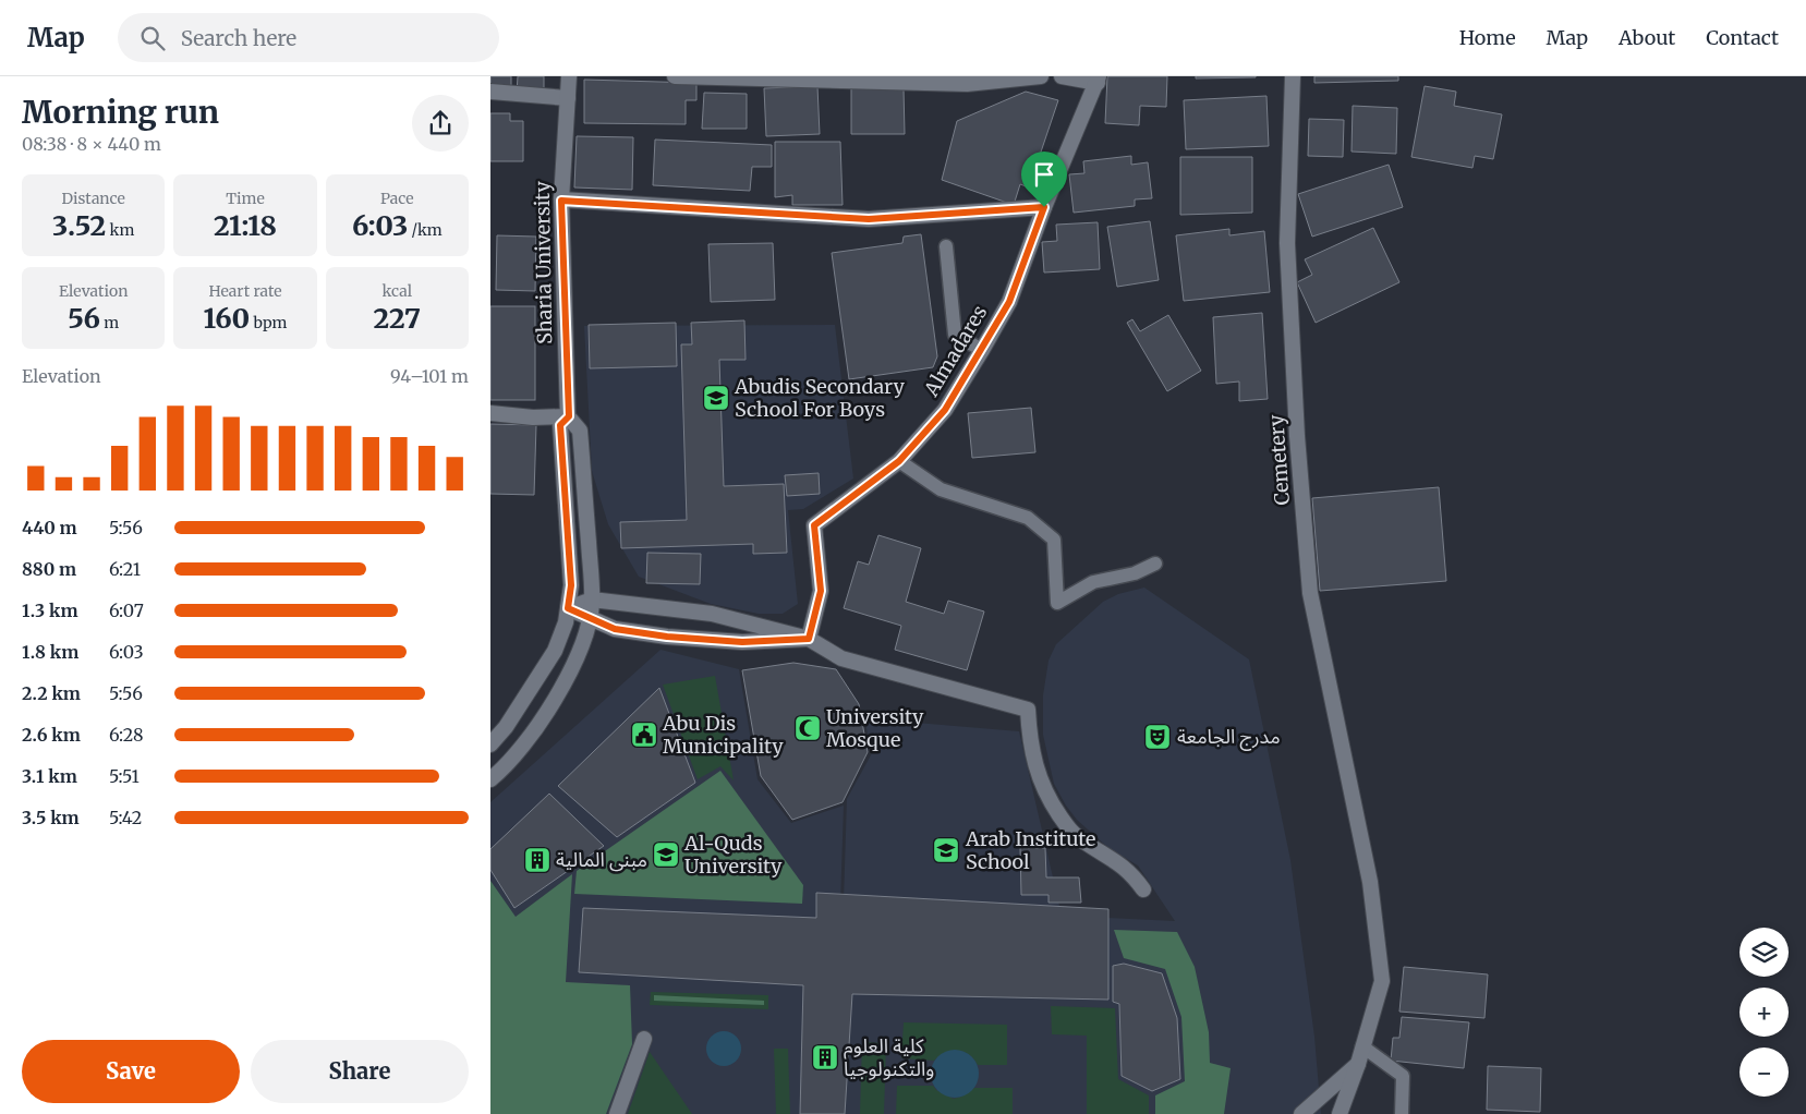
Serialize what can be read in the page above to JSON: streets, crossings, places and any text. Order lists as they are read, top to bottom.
{
  "streets": {
    "street": ["Sharia University", "Almadares", "Cemetery"]
  },
  "places": {
    "school or university": ["Abudis Secondary School For Boys", "Arab Institute School", "Al-Quds University"],
    "mosque": ["University Mosque"],
    "public building": ["Abu Dis Municipality"],
    "theatre": ["مدرج الجامعة"],
    "building": ["مبنى المالية", "كلية العلوم والتكنولوجيا"]
  },
  "page": {
    "header": "Map",
    "search": "Search here",
    "nav": [
      "Home",
      "Map",
      "About",
      "Contact"
    ],
    "heading": ["Morning run", "08:38 · 8 × 440 m"],
    "stats": [
      ["Distance", "3.52 km"],
      ["Time", "21:18"],
      ["Pace", "6:03 /km"],
      ["Elevation", "56 m"],
      ["Heart rate", "160 bpm"],
      ["kcal", "227"]
    ],
    "chart": ["Elevation", "94–101 m"],
    "list": [
      {
        "name": "440 m",
        "note": "5:56"
      },
      {
        "name": "880 m",
        "note": "6:21"
      },
      {
        "name": "1.3 km",
        "note": "6:07"
      },
      {
        "name": "1.8 km",
        "note": "6:03"
      },
      {
        "name": "2.2 km",
        "note": "5:56"
      },
      {
        "name": "2.6 km",
        "note": "6:28"
      },
      {
        "name": "3.1 km",
        "note": "5:51"
      },
      {
        "name": "3.5 km",
        "note": "5:42"
      }
    ],
    "map_buttons": ["+", "−"],
    "buttons": ["Save", "Share"]
  }
}
